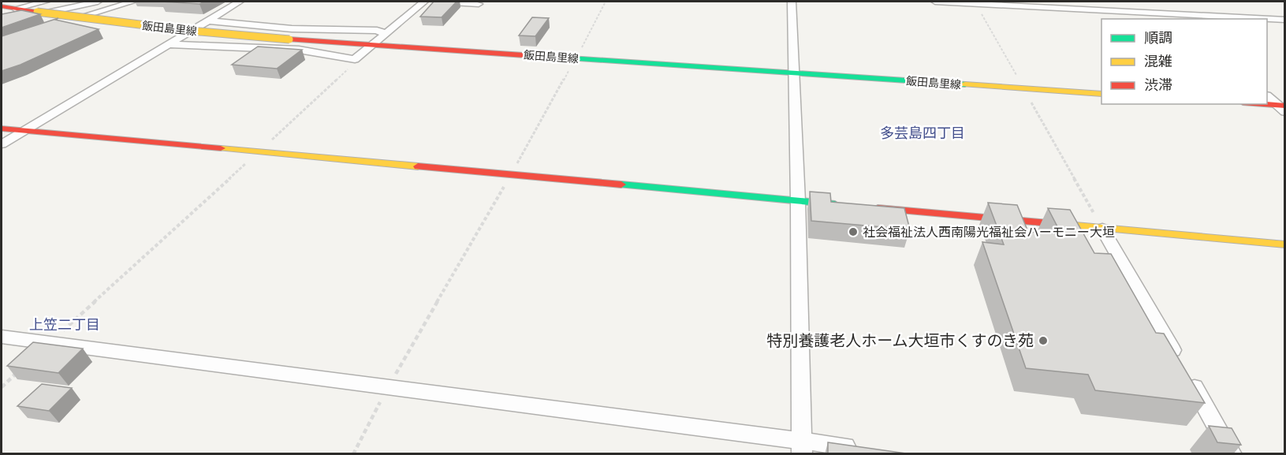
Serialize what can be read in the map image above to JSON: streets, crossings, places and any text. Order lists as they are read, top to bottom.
{
  "streets": {
    "main road": ["飯田島里線"]
  },
  "districts": ["多芸島四丁目", "上笠二丁目"],
  "places": ["社会福祉法人西南陽光福祉会ハーモニー大垣", "特別養護老人ホーム大垣市くすのき苑"],
  "legend": ["順調", "混雑", "渋滞"]
}
